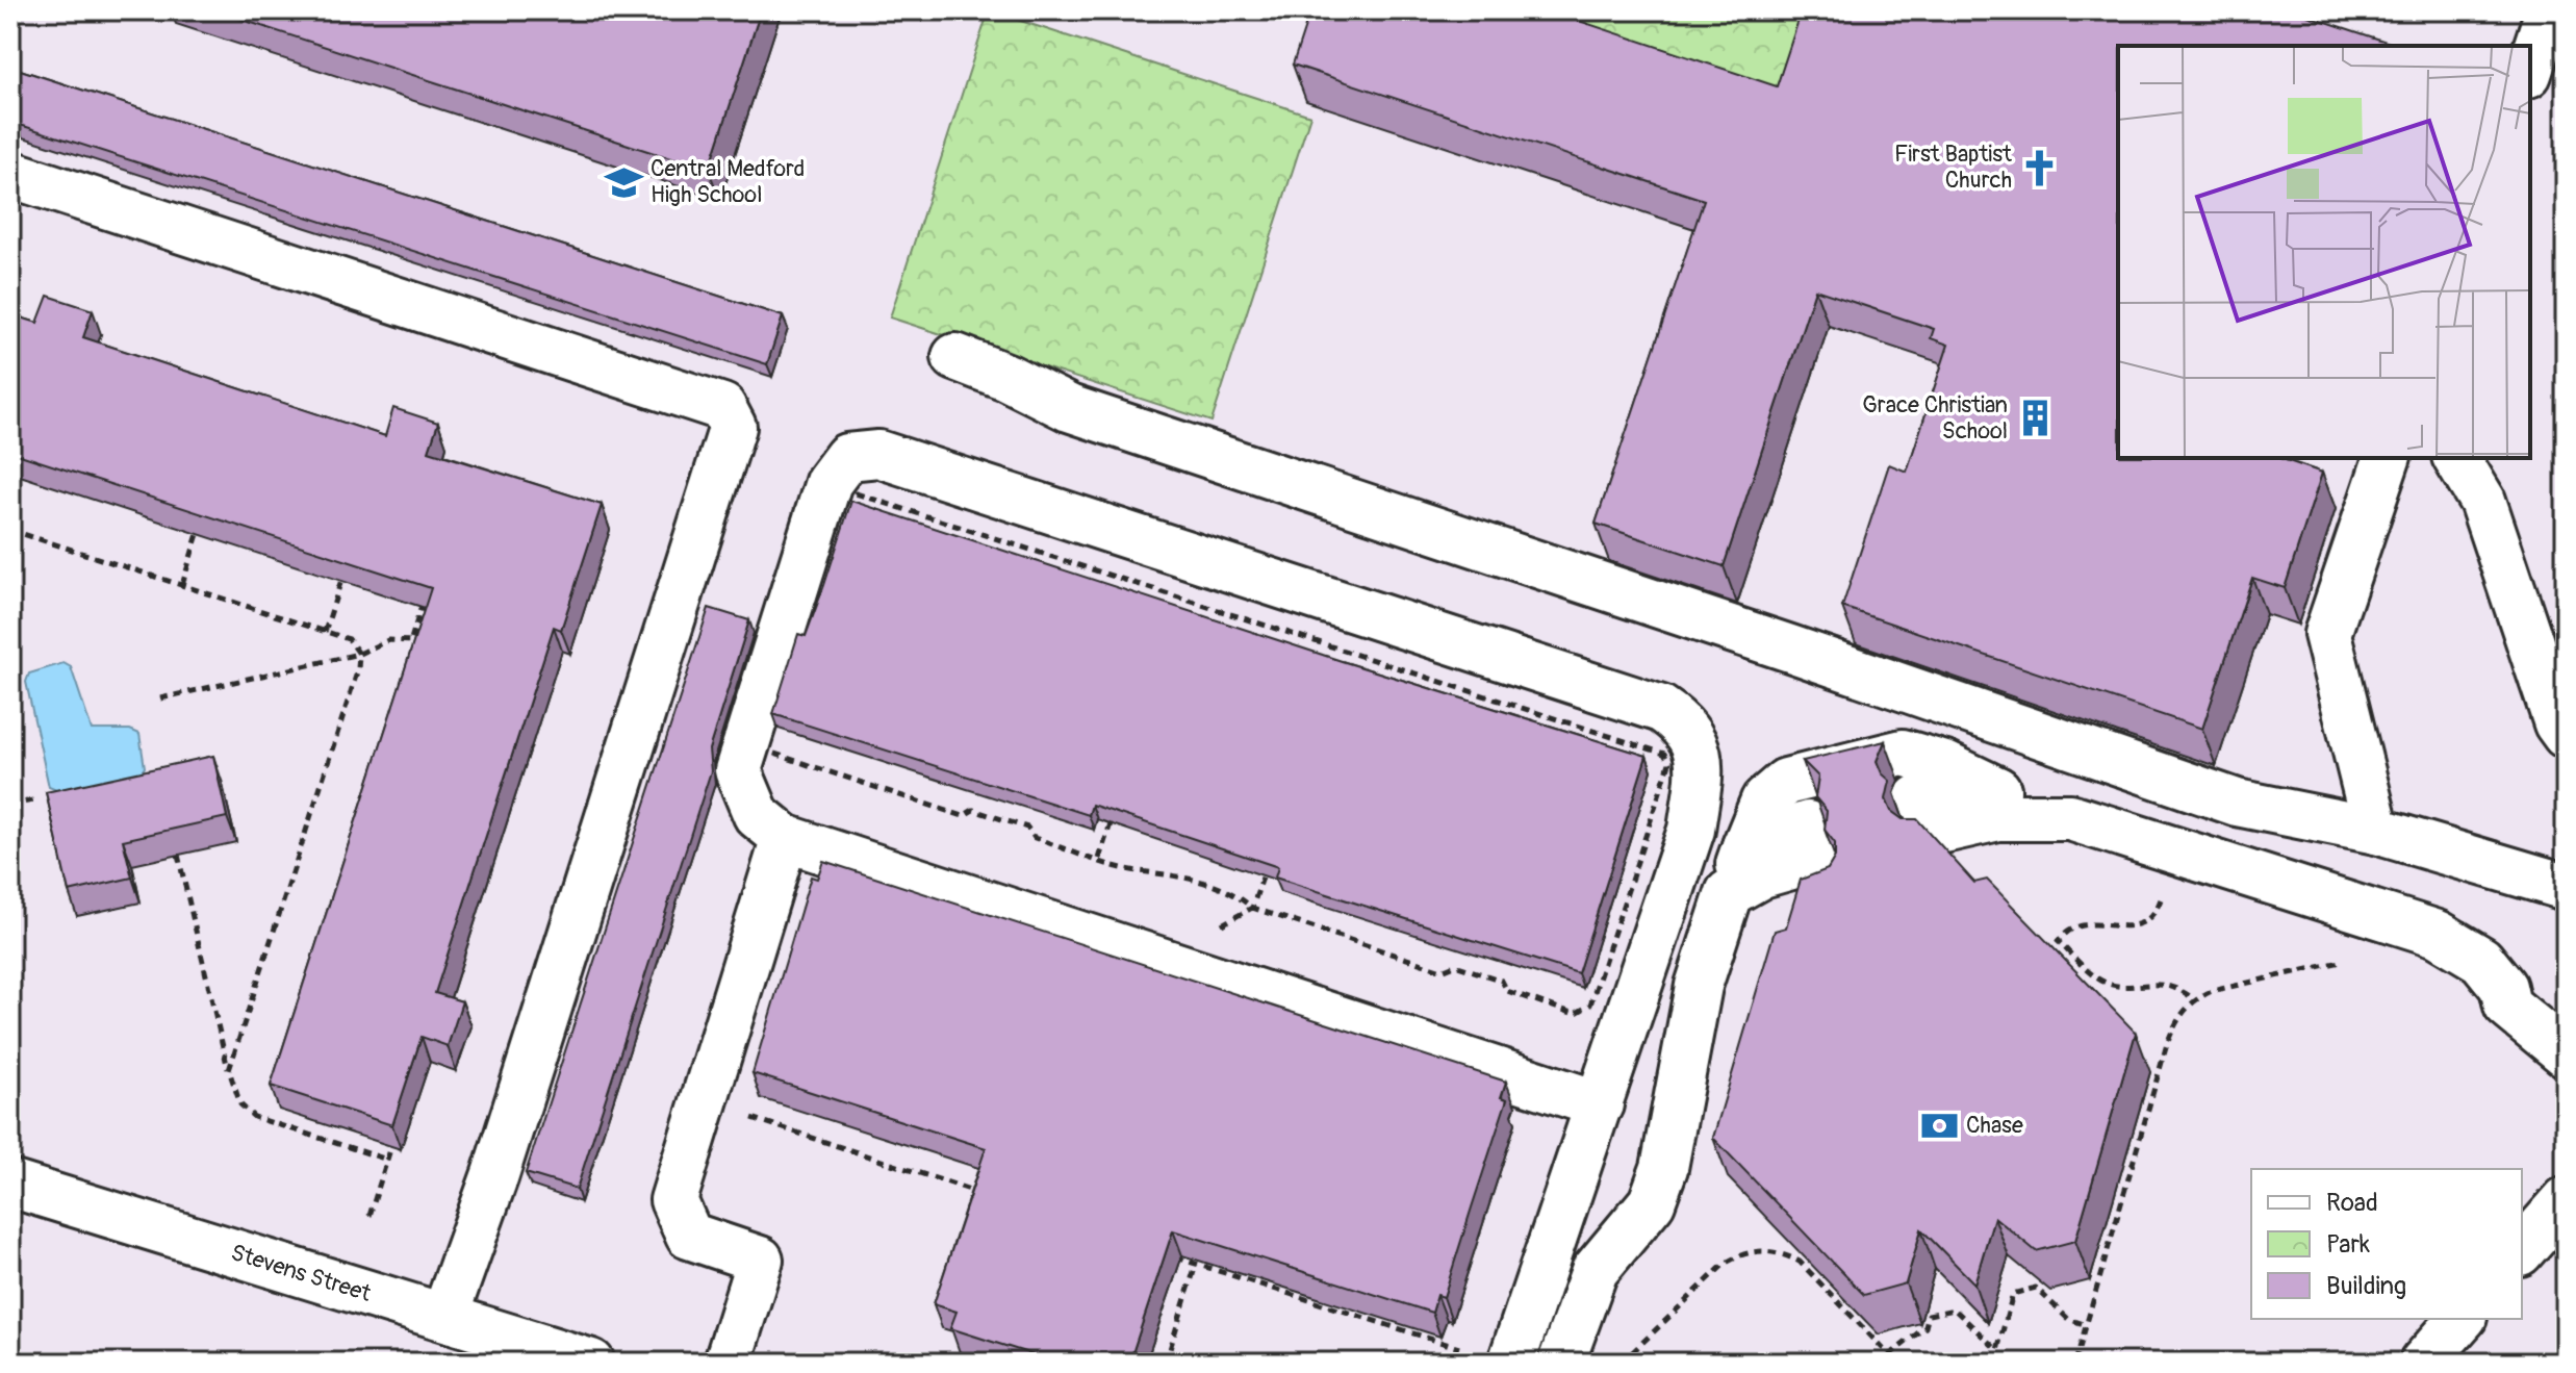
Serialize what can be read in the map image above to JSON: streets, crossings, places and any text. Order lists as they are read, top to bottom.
{
  "streets": {
    "street": ["Stevens Street"]
  },
  "places": {
    "church": ["First Baptist Church"],
    "school or university": ["Central Medford High School"],
    "building": ["Grace Christian School"],
    "bank": ["Chase"]
  },
  "legend": ["Road", "Park", "Building"]
}
